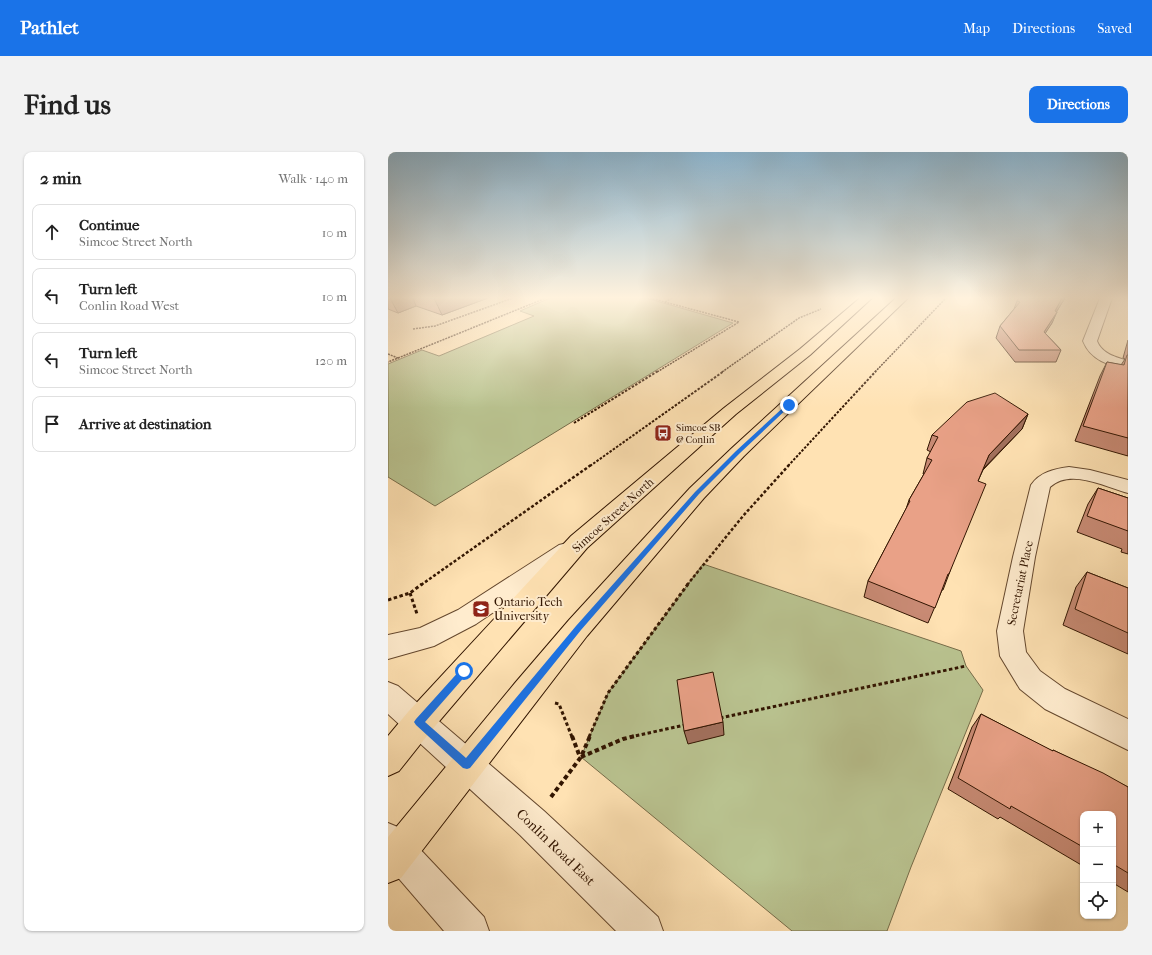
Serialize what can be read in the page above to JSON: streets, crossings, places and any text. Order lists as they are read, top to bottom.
{
  "streets": {
    "main road": ["Simcoe Street North"],
    "street": ["Secretariat Place", "Conlin Road East"]
  },
  "crossings": [
    ["Simcoe Street North", "Conlin Road East"]
  ],
  "places": {
    "bus stop": ["Simcoe SB @ Conlin"],
    "school or university": ["Ontario Tech University"]
  },
  "page": {
    "header": "Pathlet",
    "nav": ["Map", "Directions", "Saved"],
    "buttons": "Directions",
    "title": "Find us",
    "heading": ["2 min", "Walk · 140 m"],
    "list": [
      ["Continue", "Simcoe Street North", "10 m"],
      ["Turn left", "Conlin Road West", "10 m"],
      ["Turn left", "Simcoe Street North", "120 m"],
      "Arrive at destination"
    ],
    "map_buttons": ["+", "−"]
  }
}
